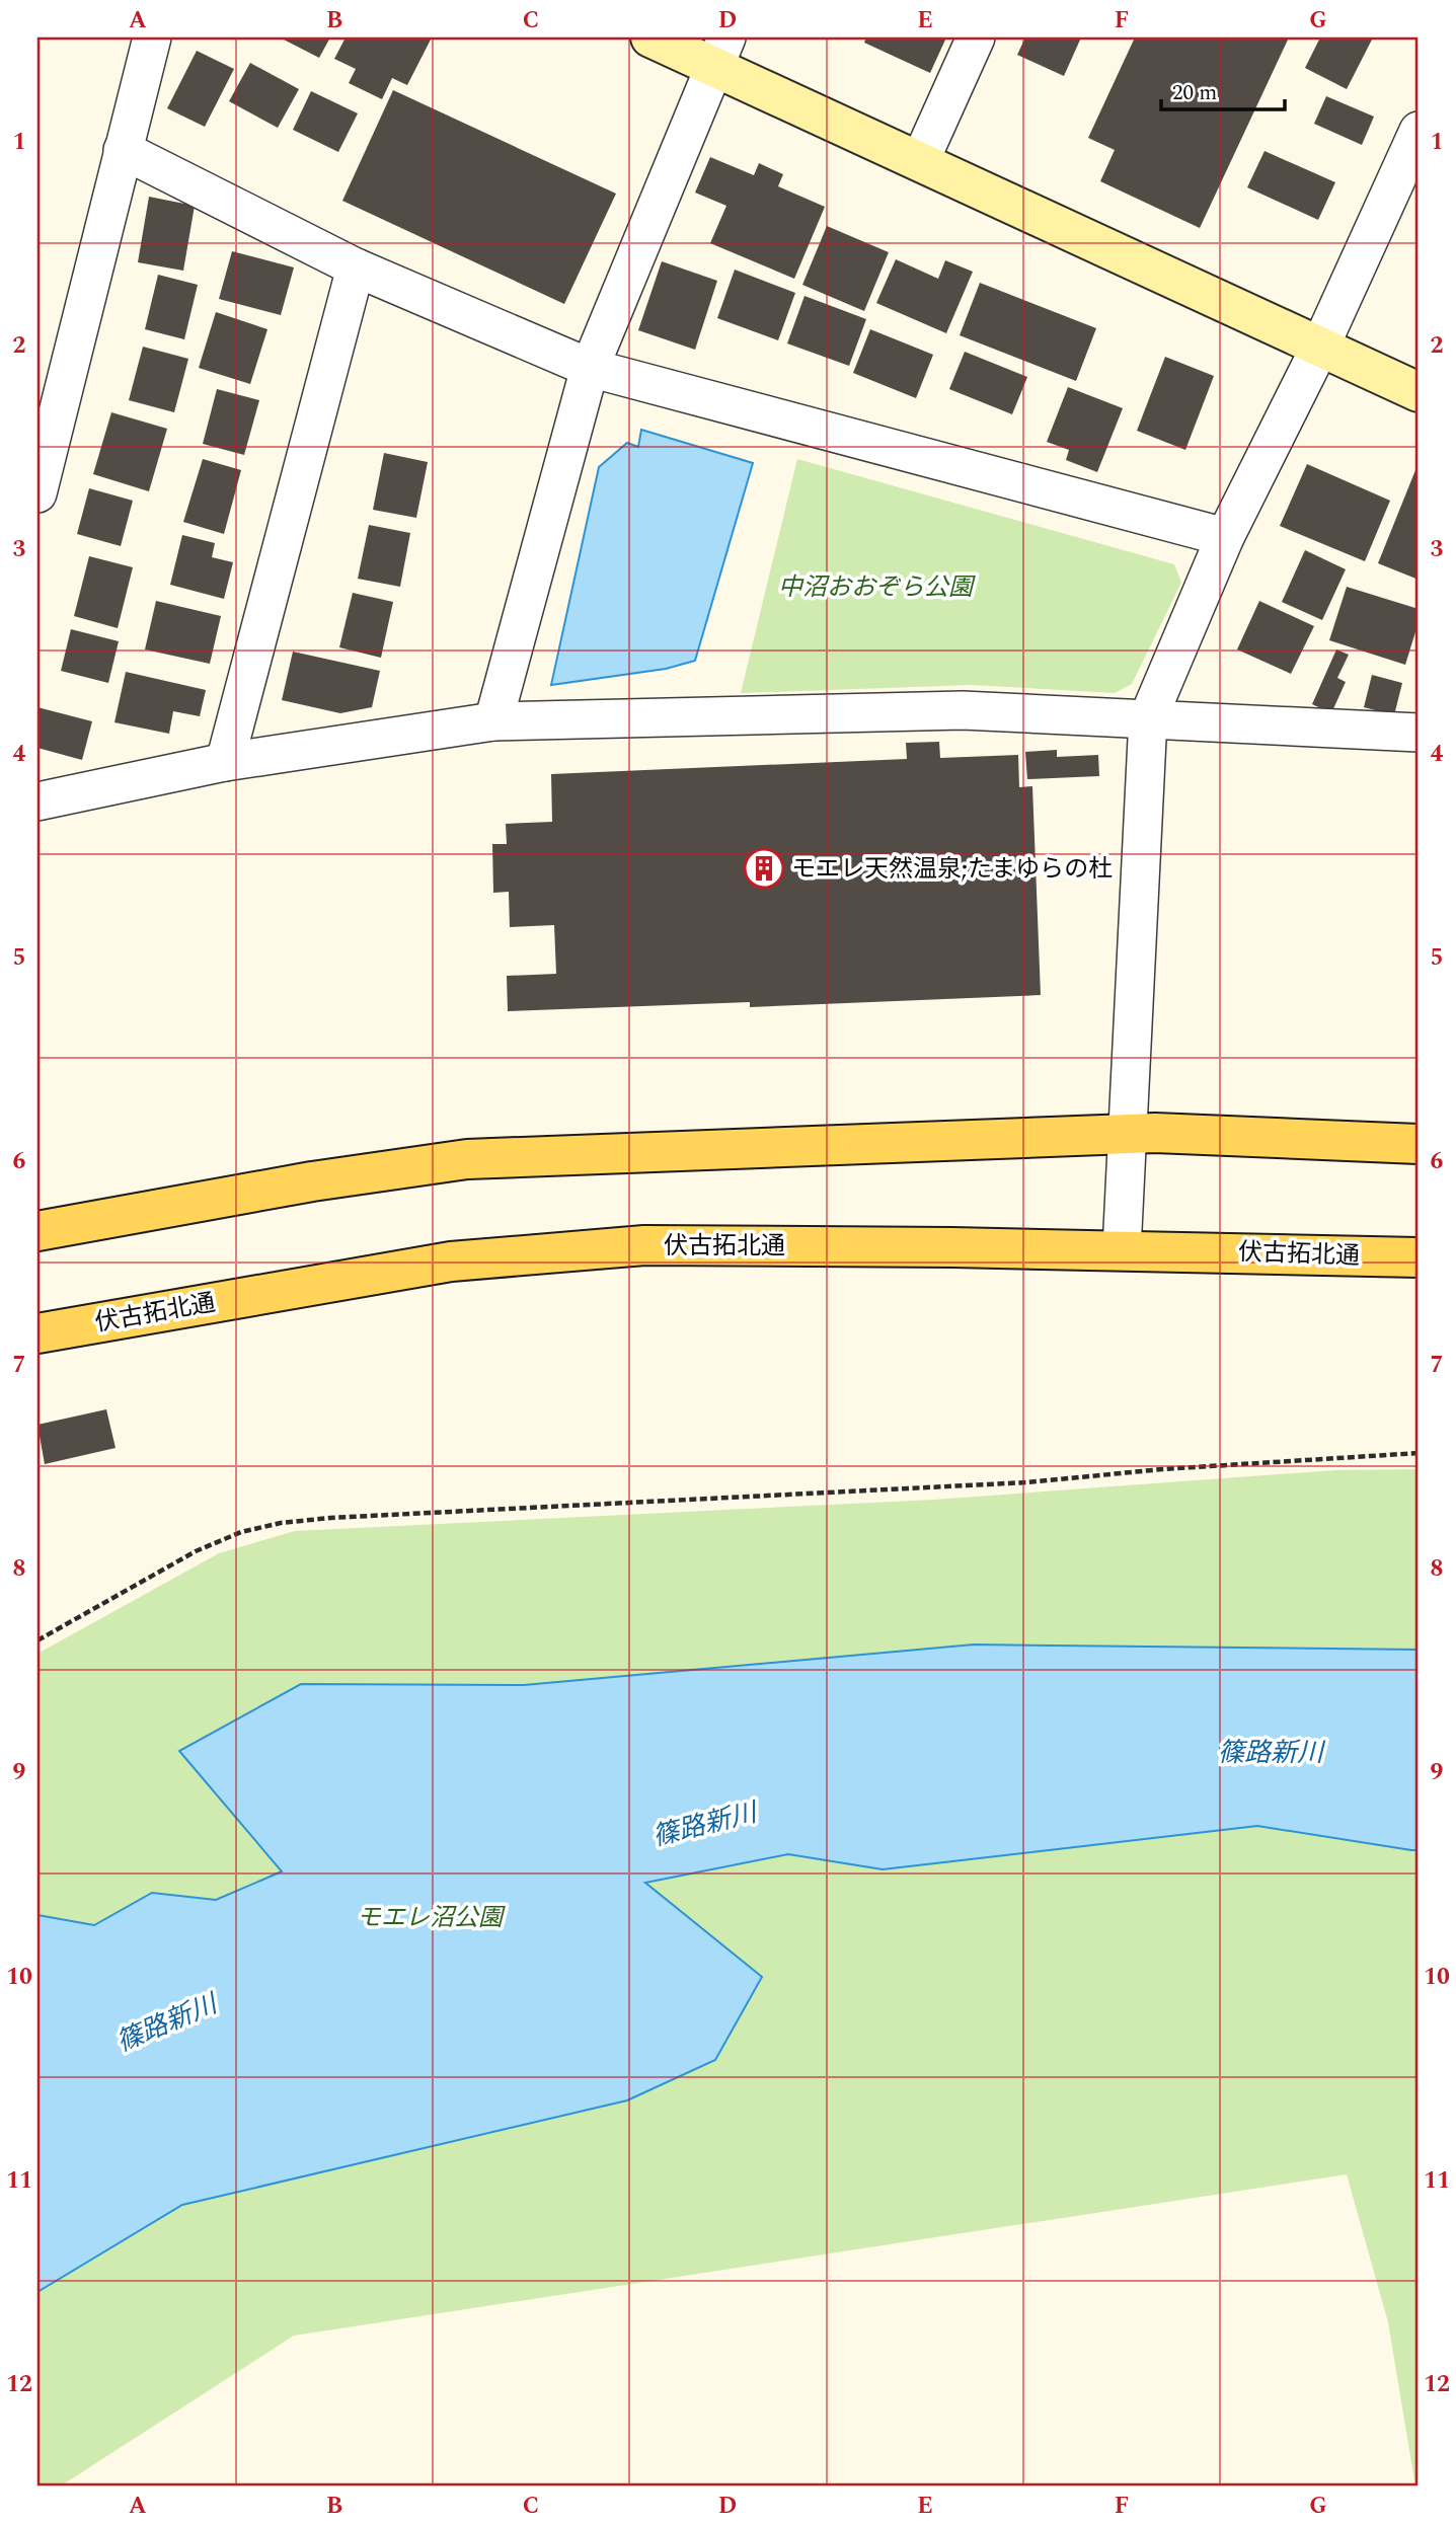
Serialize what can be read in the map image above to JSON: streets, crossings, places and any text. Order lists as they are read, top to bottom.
{
  "streets": {
    "main road": ["伏古拓北通"]
  },
  "water": ["篠路新川"],
  "parks": ["中沼おおぞら公園", "モエレ沼公園"],
  "places": {
    "building": ["モエレ天然温泉;たまゆらの杜"]
  },
  "scale_bar": "20 m",
  "grid": {
    "columns": [
      "A",
      "B",
      "C",
      "D",
      "E",
      "F",
      "G"
    ],
    "rows": [
      "1",
      "2",
      "3",
      "4",
      "5",
      "6",
      "7",
      "8",
      "9",
      "10",
      "11",
      "12"
    ]
  }
}
